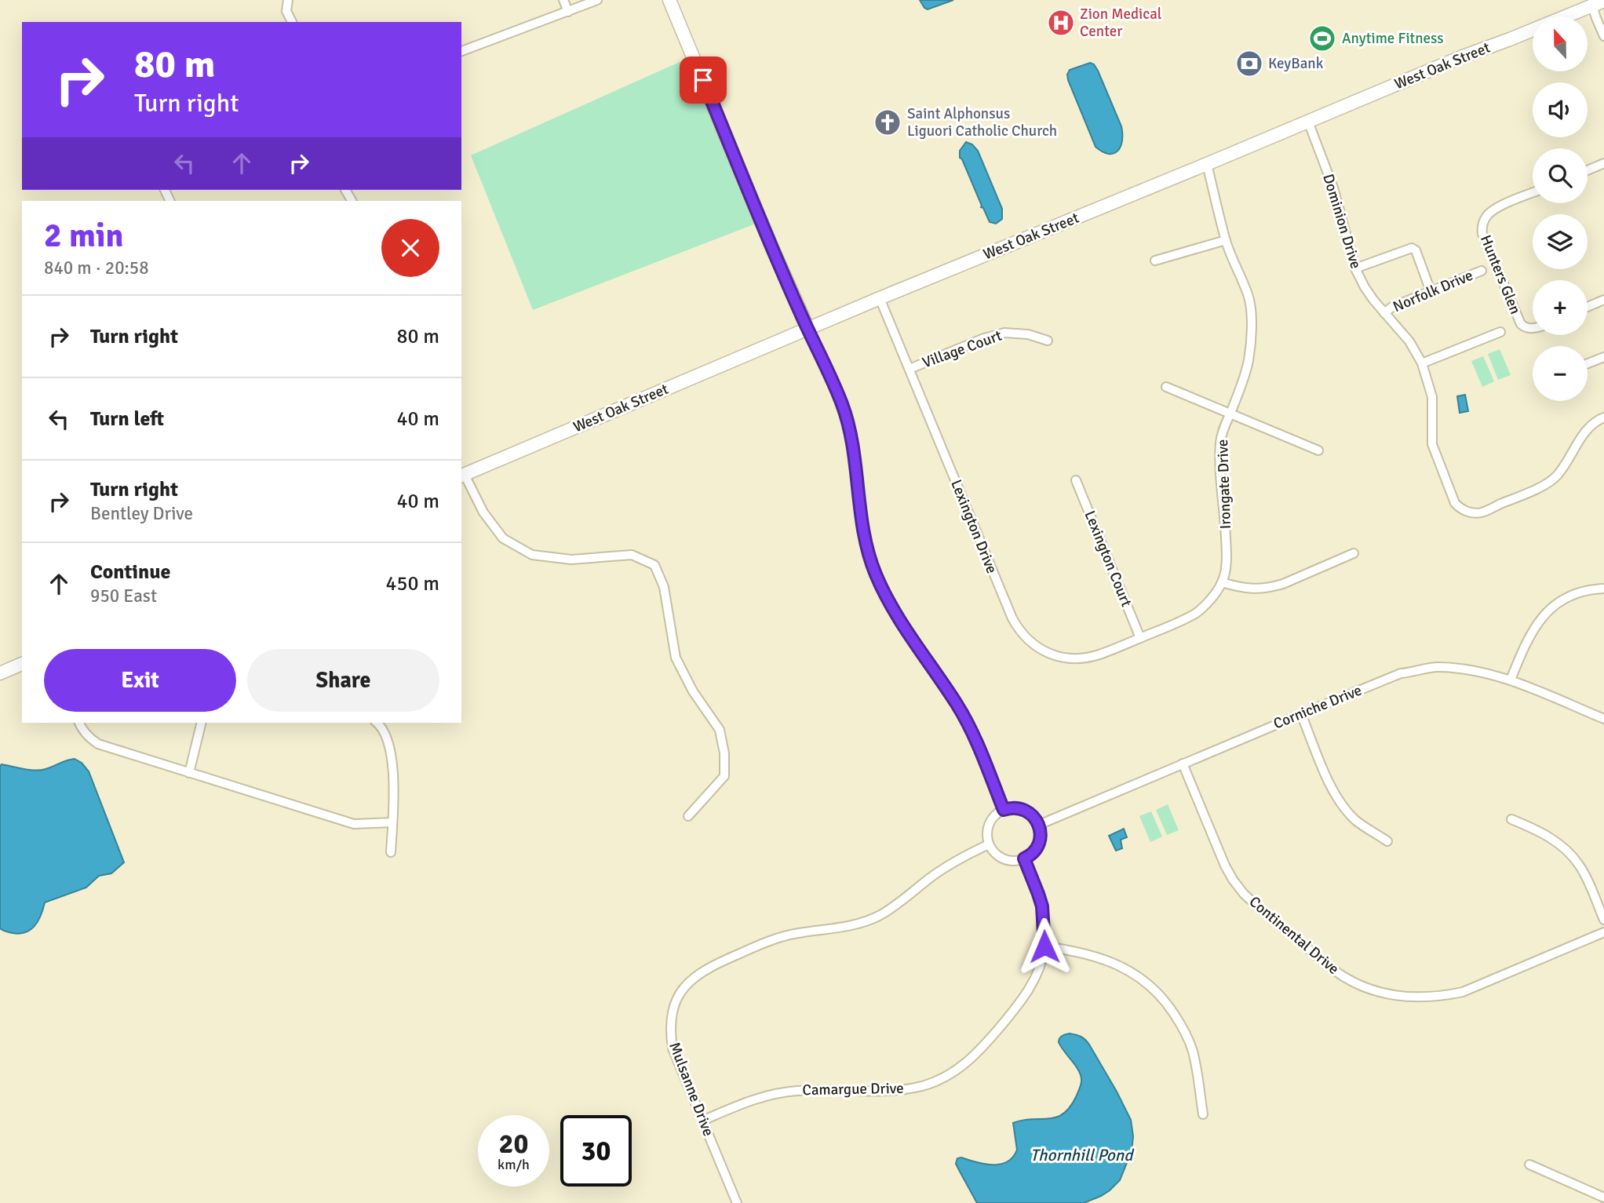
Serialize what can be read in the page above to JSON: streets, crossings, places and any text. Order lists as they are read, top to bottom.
{
  "streets": {
    "main road": ["West Oak Street"],
    "street": [
      "Dominion Drive",
      "Hunters Glen",
      "Norfolk Drive",
      "Village Court",
      "Irongate Drive",
      "Lexington Drive",
      "Lexington Court",
      "Corniche Drive",
      "Continental Drive",
      "Mulsanne Drive",
      "Camargue Drive"
    ]
  },
  "crossings": [
    ["West Oak Street", "Dominion Drive"],
    ["West Oak Street", "Irongate Drive"],
    ["West Oak Street", "Lexington Drive"],
    ["Dominion Drive", "Norfolk Drive"],
    ["Village Court", "Lexington Drive"],
    ["Irongate Drive", "Lexington Drive"],
    ["Irongate Drive", "Lexington Court"],
    ["Lexington Drive", "Lexington Court"],
    ["Corniche Drive", "Continental Drive"],
    ["Corniche Drive", "Mulsanne Drive"],
    ["Corniche Drive", "Camargue Drive"],
    ["Mulsanne Drive", "Camargue Drive"]
  ],
  "water": ["Thornhill Pond"],
  "places": {
    "hospital": ["Zion Medical Center"],
    "sports": ["Anytime Fitness"],
    "bank": ["KeyBank"],
    "church": ["Saint Alphonsus Liguori Catholic Church"]
  },
  "north": "top",
  "page": {
    "map_buttons": ["+", "−"],
    "turn": ["80 m", "Turn right"],
    "heading": ["2 min", "840 m · 20:58"],
    "list": [
      {
        "name": "Turn right",
        "value": "80 m"
      },
      {
        "name": "Turn left",
        "value": "40 m"
      },
      {
        "name": "Turn right",
        "note": "Bentley Drive",
        "value": "40 m"
      },
      {
        "name": "Continue",
        "note": "950 East",
        "value": "450 m"
      }
    ],
    "buttons": ["Exit", "Share"],
    "speed": "20 km/h",
    "limit": "30"
  }
}
